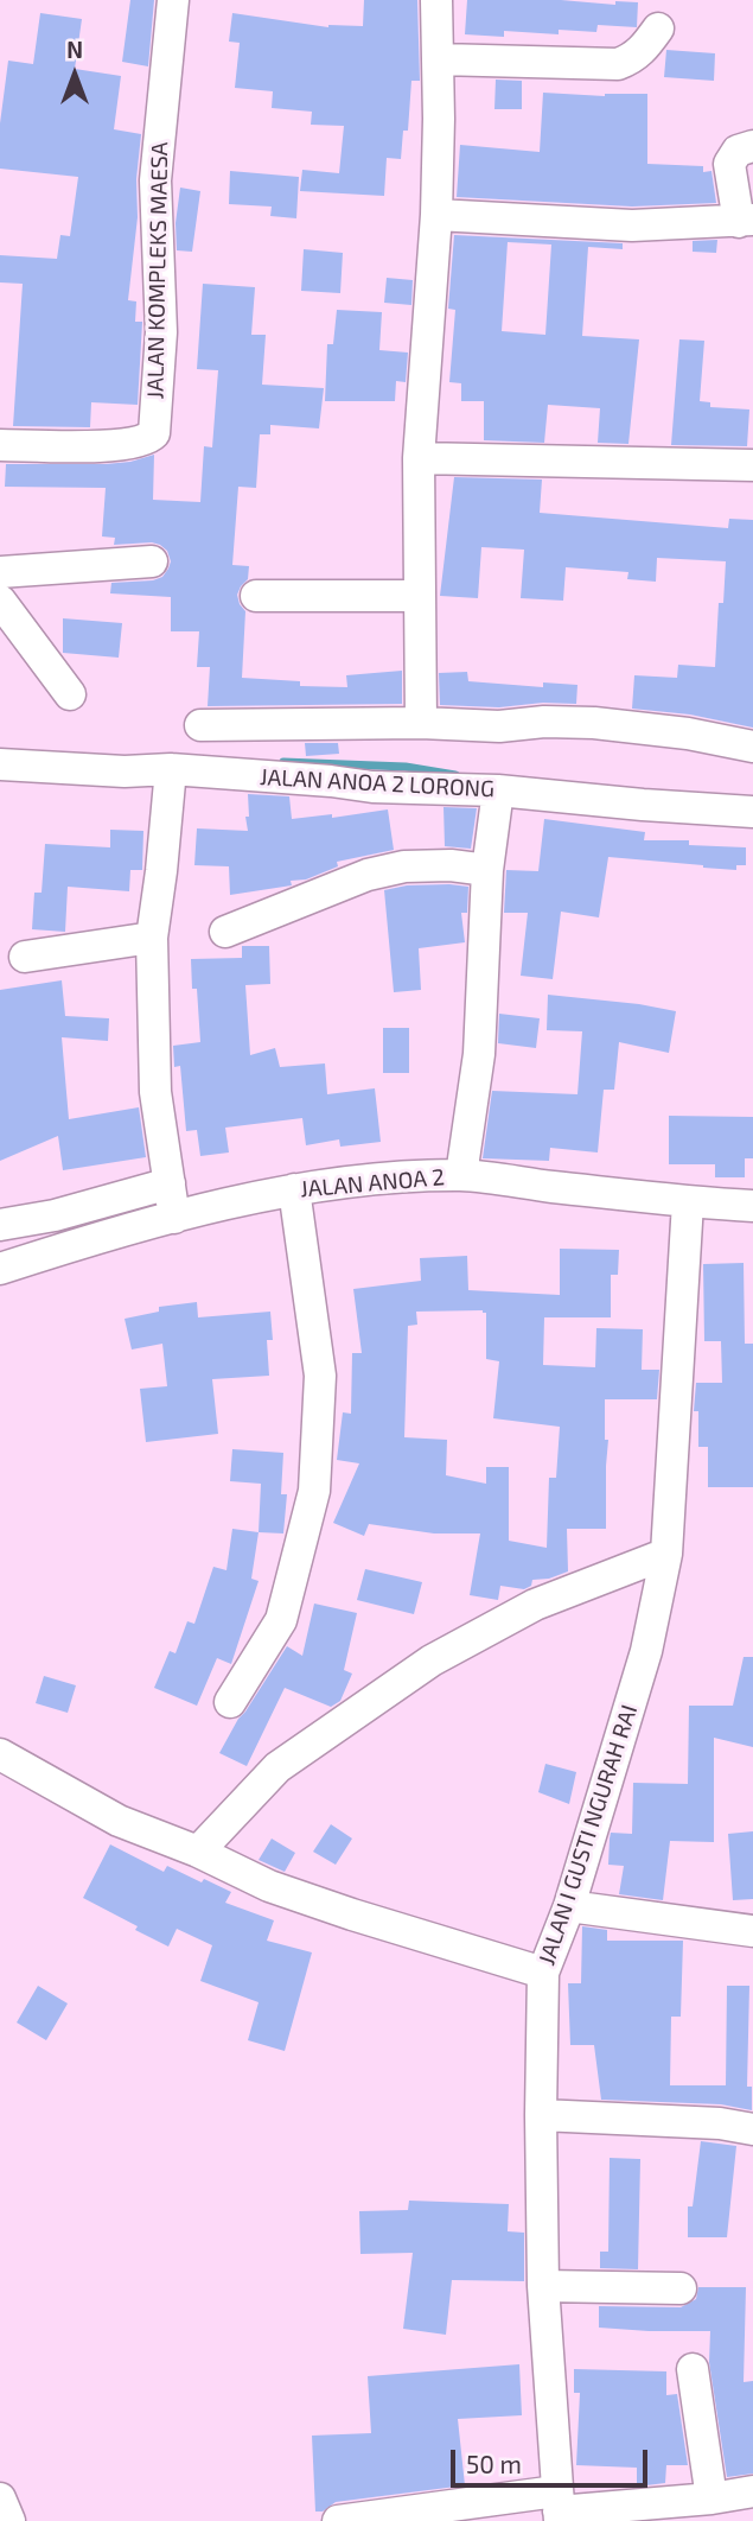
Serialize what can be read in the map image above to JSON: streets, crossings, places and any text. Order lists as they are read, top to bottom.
{
  "streets": {
    "street": [
      "JALAN KOMPLEKS MAESA",
      "JALAN ANOA 2 LORONG",
      "JALAN ANOA 2",
      "JALAN I GUSTI NGURAH RAI"
    ]
  },
  "crossings": [
    ["JALAN ANOA 2", "JALAN I GUSTI NGURAH RAI"]
  ],
  "scale_bar": "50 m",
  "north": "top"
}
